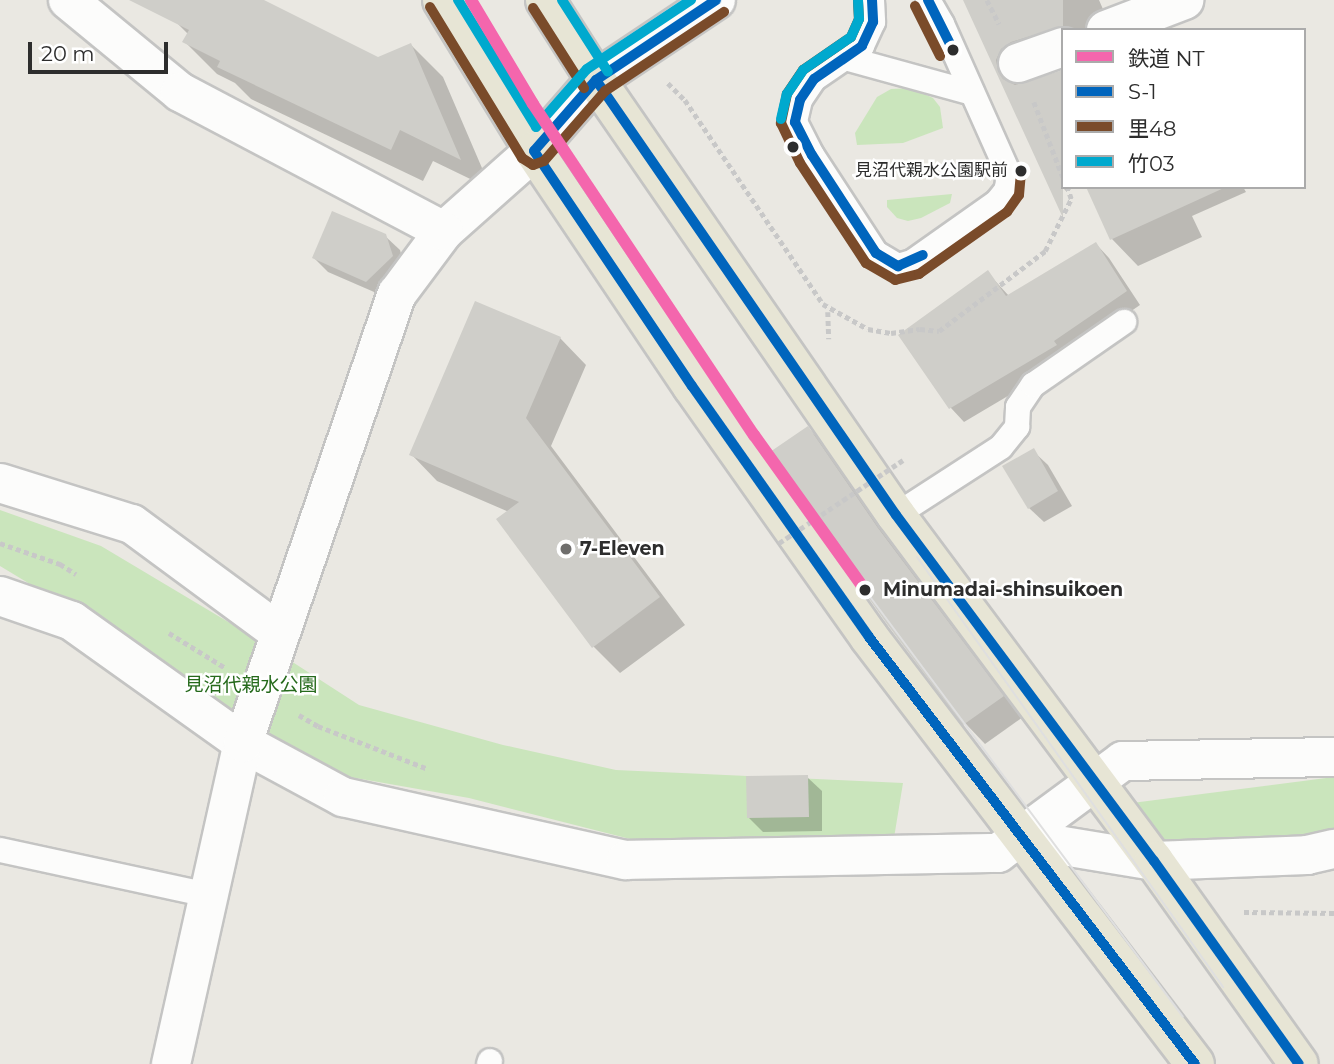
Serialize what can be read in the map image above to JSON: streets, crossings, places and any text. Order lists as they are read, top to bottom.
{
  "parks": ["見沼代親水公園"],
  "places": ["見沼代親水公園駅前", "7-Eleven", "Minumadai-shinsuikoen"],
  "lines": [
    "rail line NT",
    "transit line S-1",
    "transit line 竹03",
    "transit line 里48"
  ],
  "legend": [
    "鉄道 NT",
    "S-1",
    "里48",
    "竹03"
  ],
  "scale_bar": "20 m"
}
